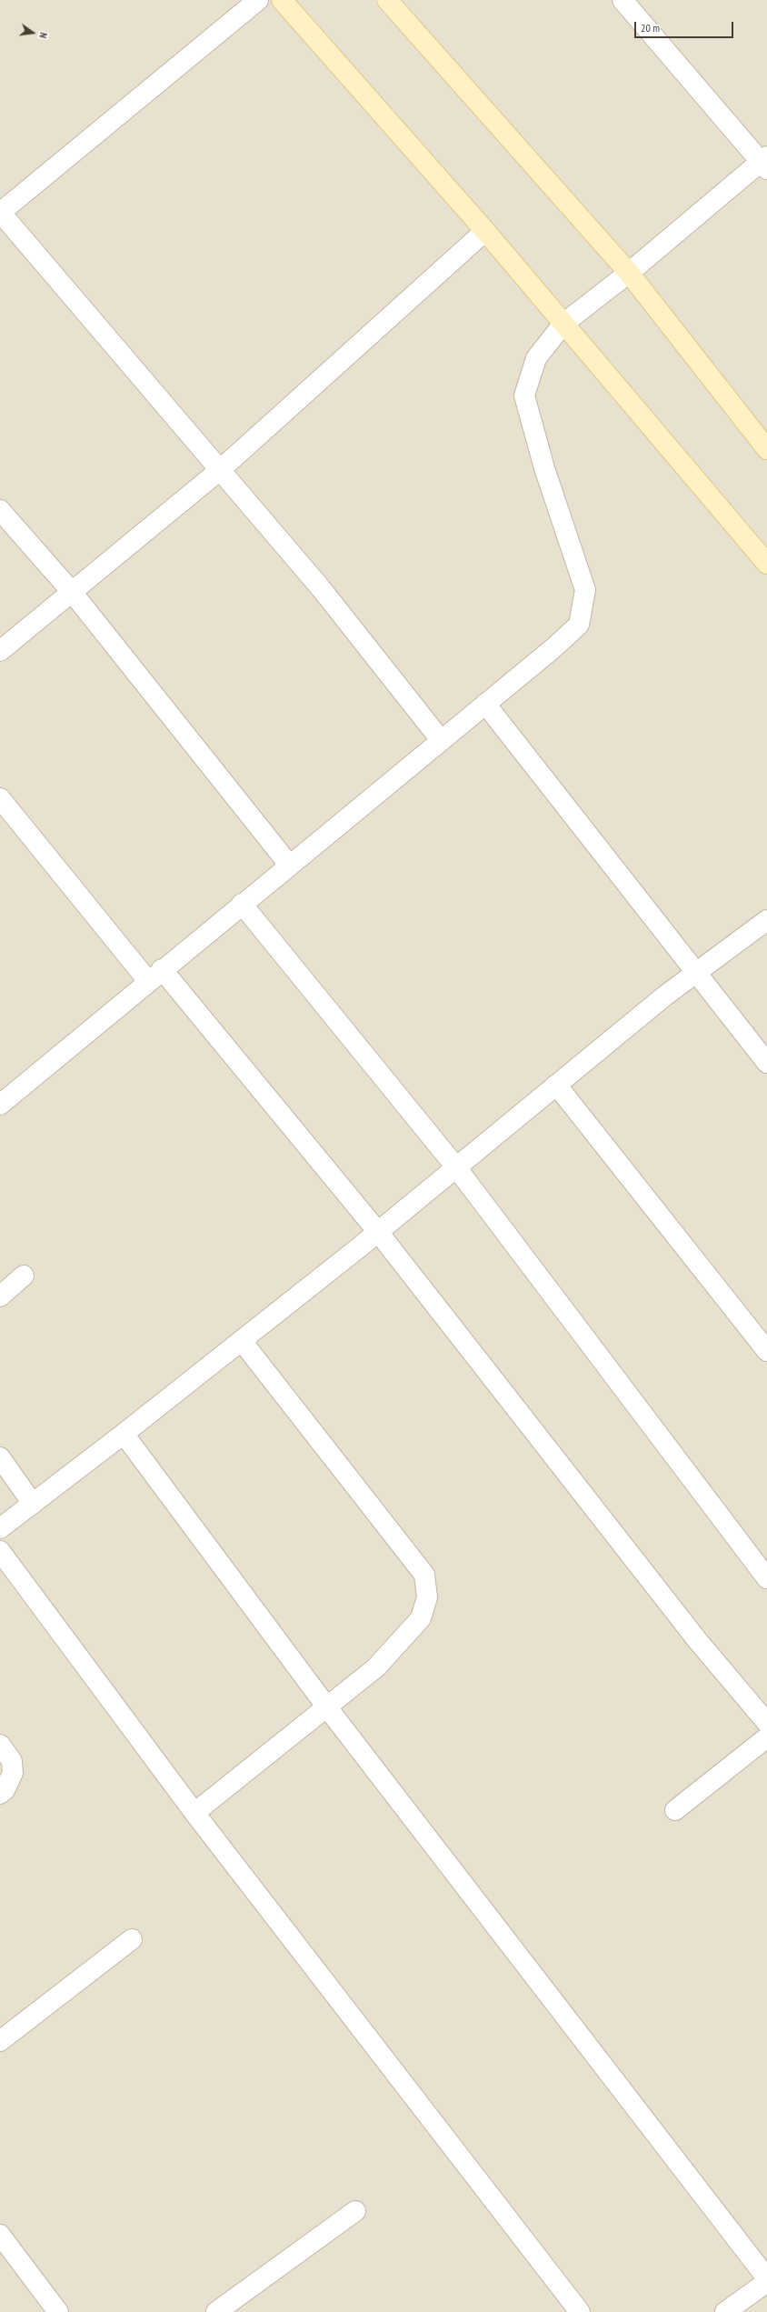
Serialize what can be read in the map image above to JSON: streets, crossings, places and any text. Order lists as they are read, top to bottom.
{
  "scale_bar": "20 m",
  "north": "right"
}
